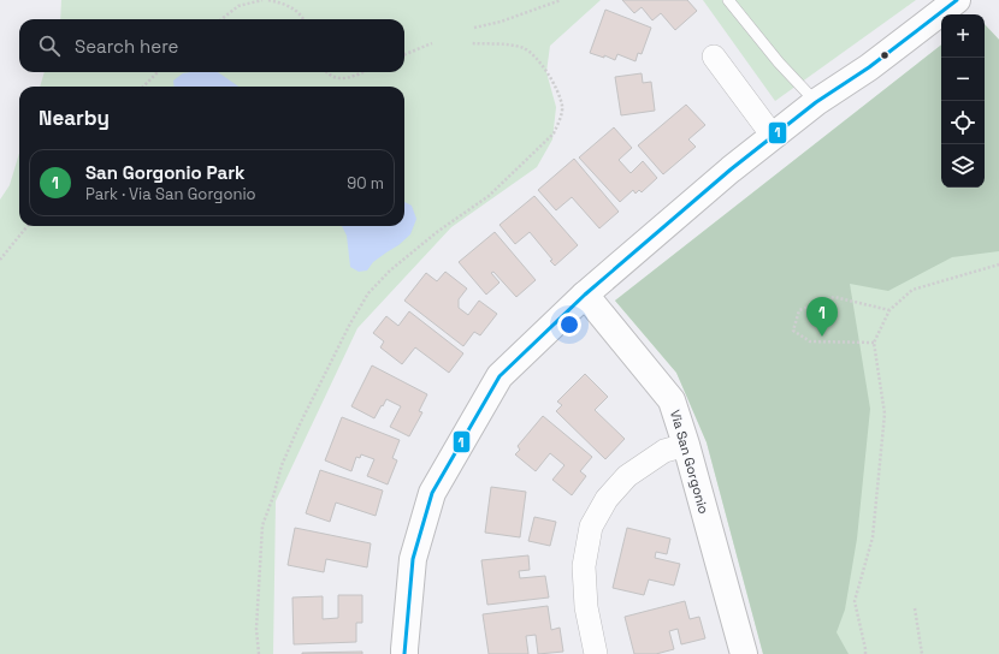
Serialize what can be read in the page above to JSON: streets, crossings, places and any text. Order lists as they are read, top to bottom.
{
  "streets": {
    "main road": ["Via San Gorgonio"]
  },
  "lines": ["transit line 1"],
  "page": {
    "map_buttons": ["+", "−"],
    "search": "Search here",
    "heading": "Nearby",
    "list": [
      {
        "mark": "1",
        "name": "San Gorgonio Park",
        "note": "Park · Via San Gorgonio",
        "value": "90 m"
      }
    ],
    "pins": "1"
  }
}
